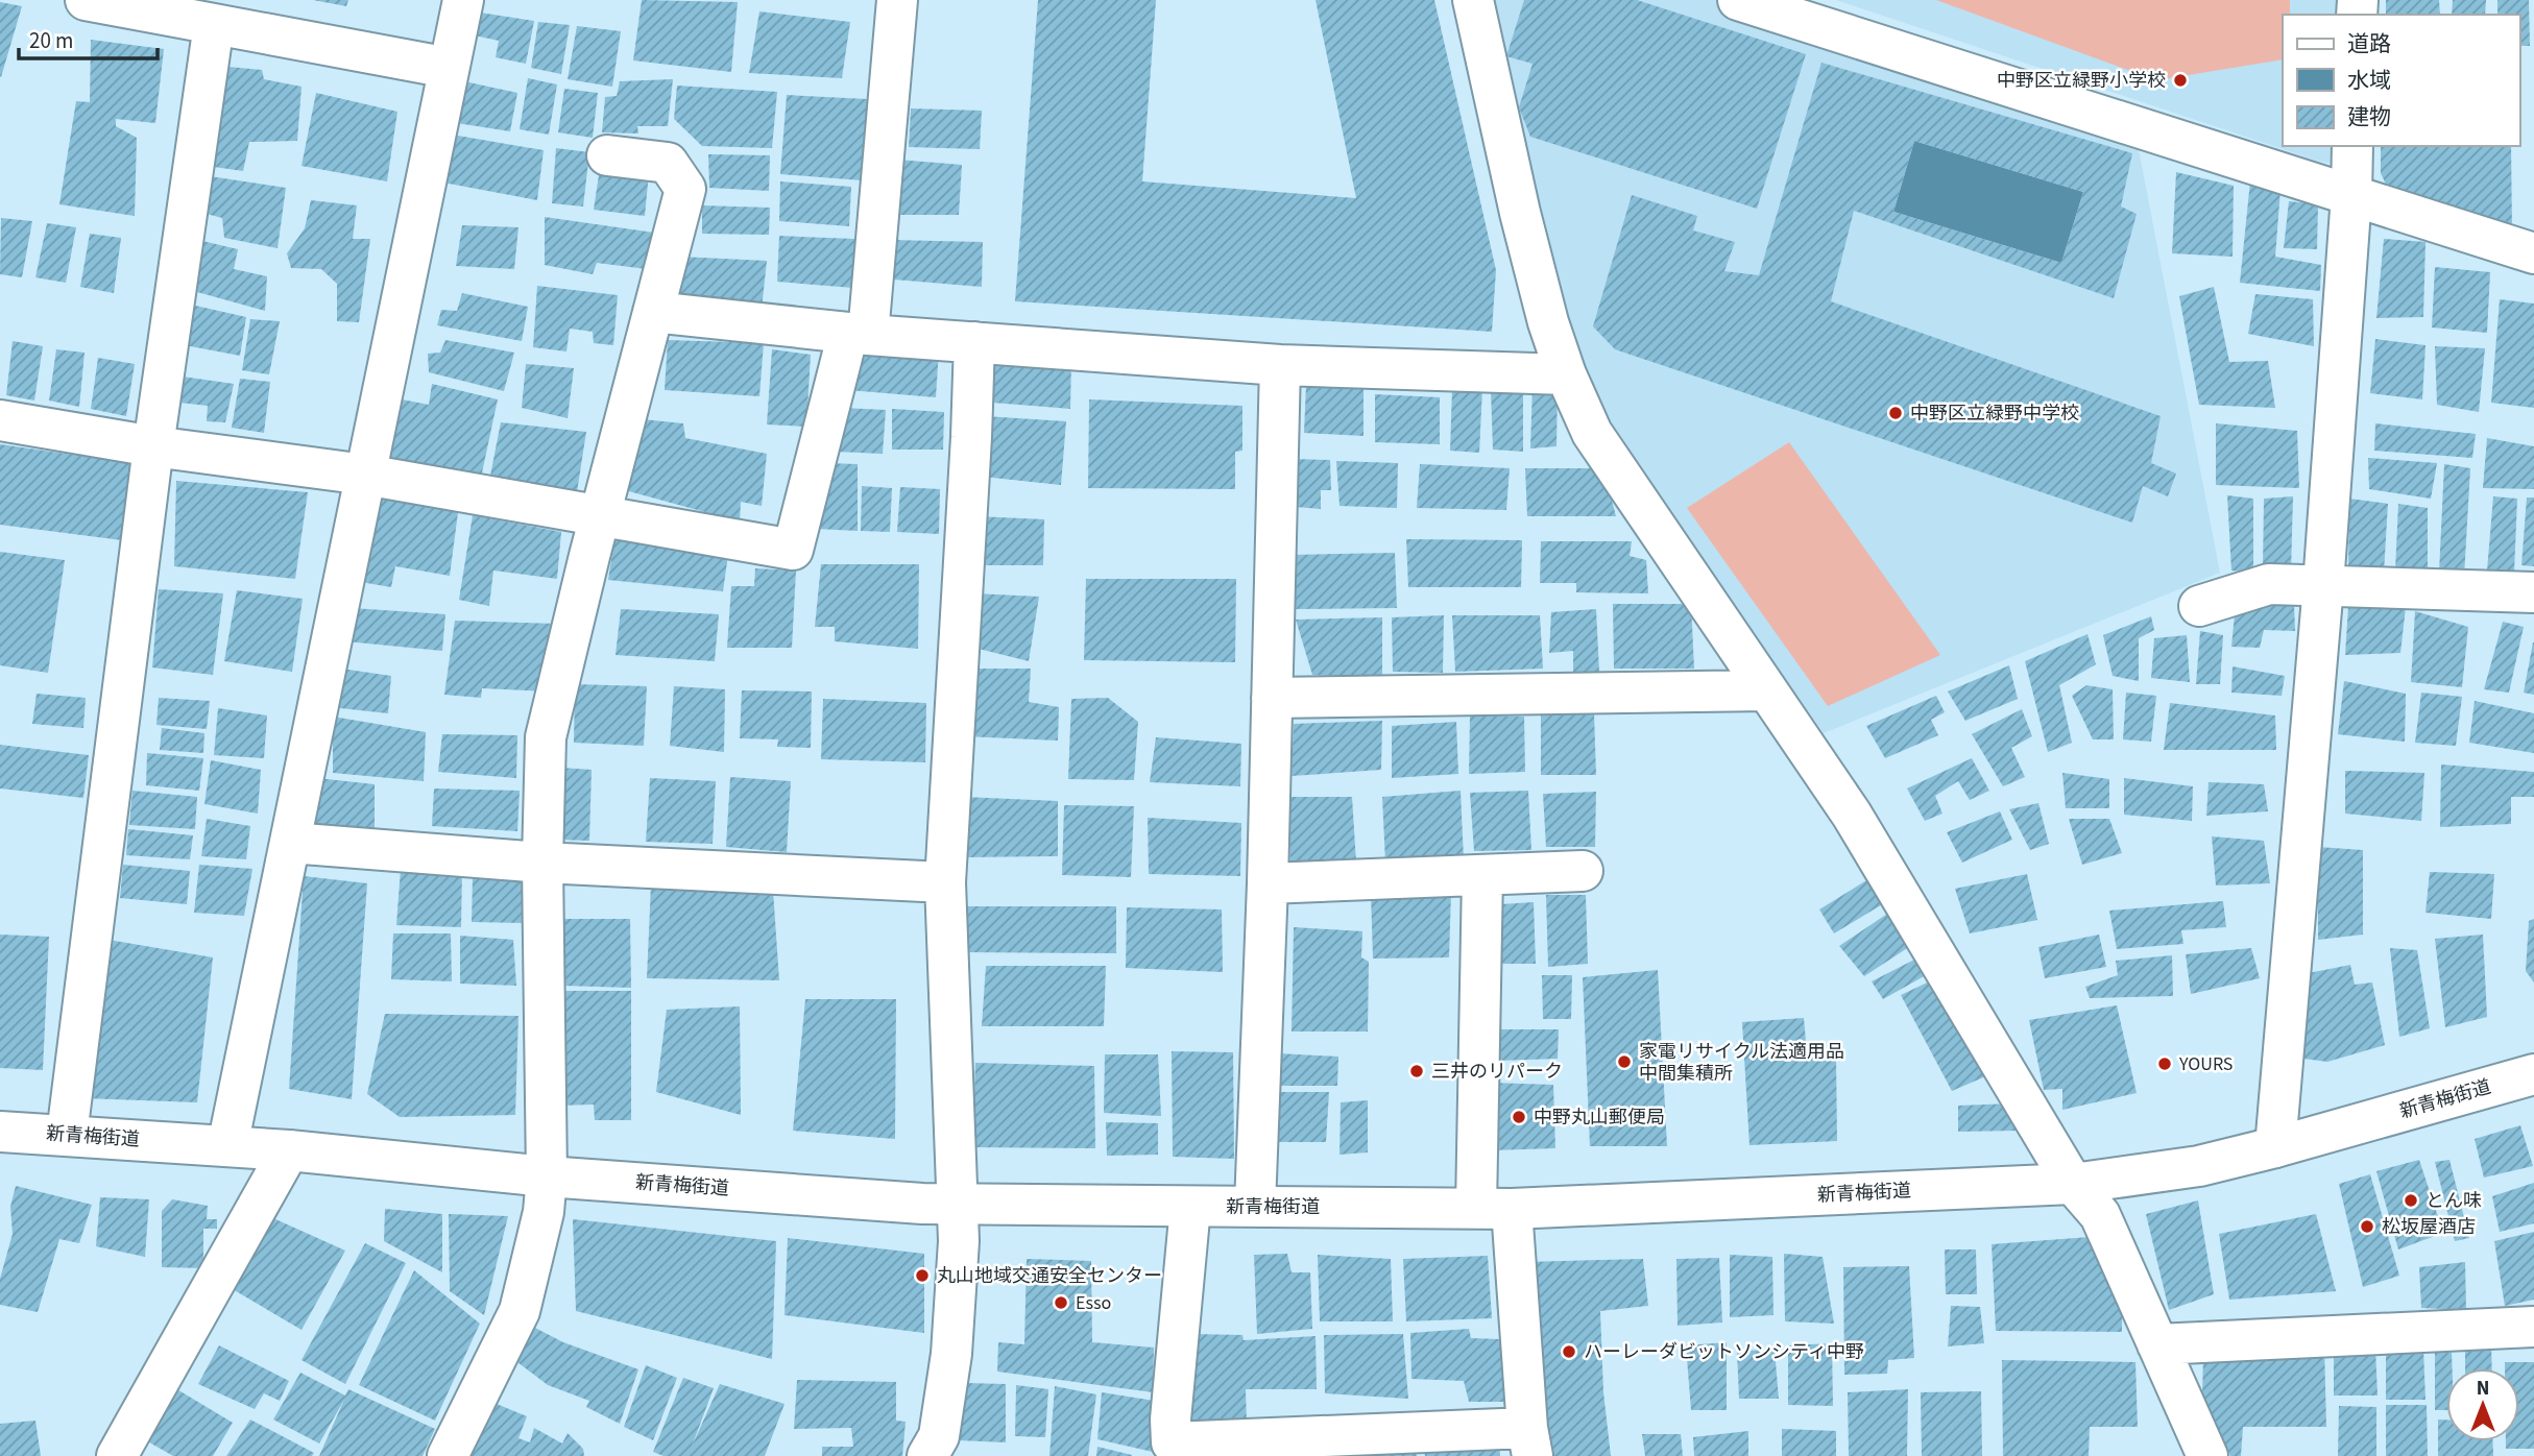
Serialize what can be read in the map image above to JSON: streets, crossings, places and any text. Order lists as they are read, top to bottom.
{
  "streets": {
    "street": ["新青梅街道"]
  },
  "places": [
    "中野区立緑野小学校",
    "中野区立緑野中学校",
    "家電リサイクル法適用品 中間集積所",
    "YOURS",
    "三井のリパーク",
    "中野丸山郵便局",
    "とん味",
    "松坂屋酒店",
    "丸山地域交通安全センター",
    "Esso",
    "ハーレーダビットソンシティ中野"
  ],
  "legend": ["道路", "水域", "建物"],
  "scale_bar": "20 m",
  "north": "top"
}
